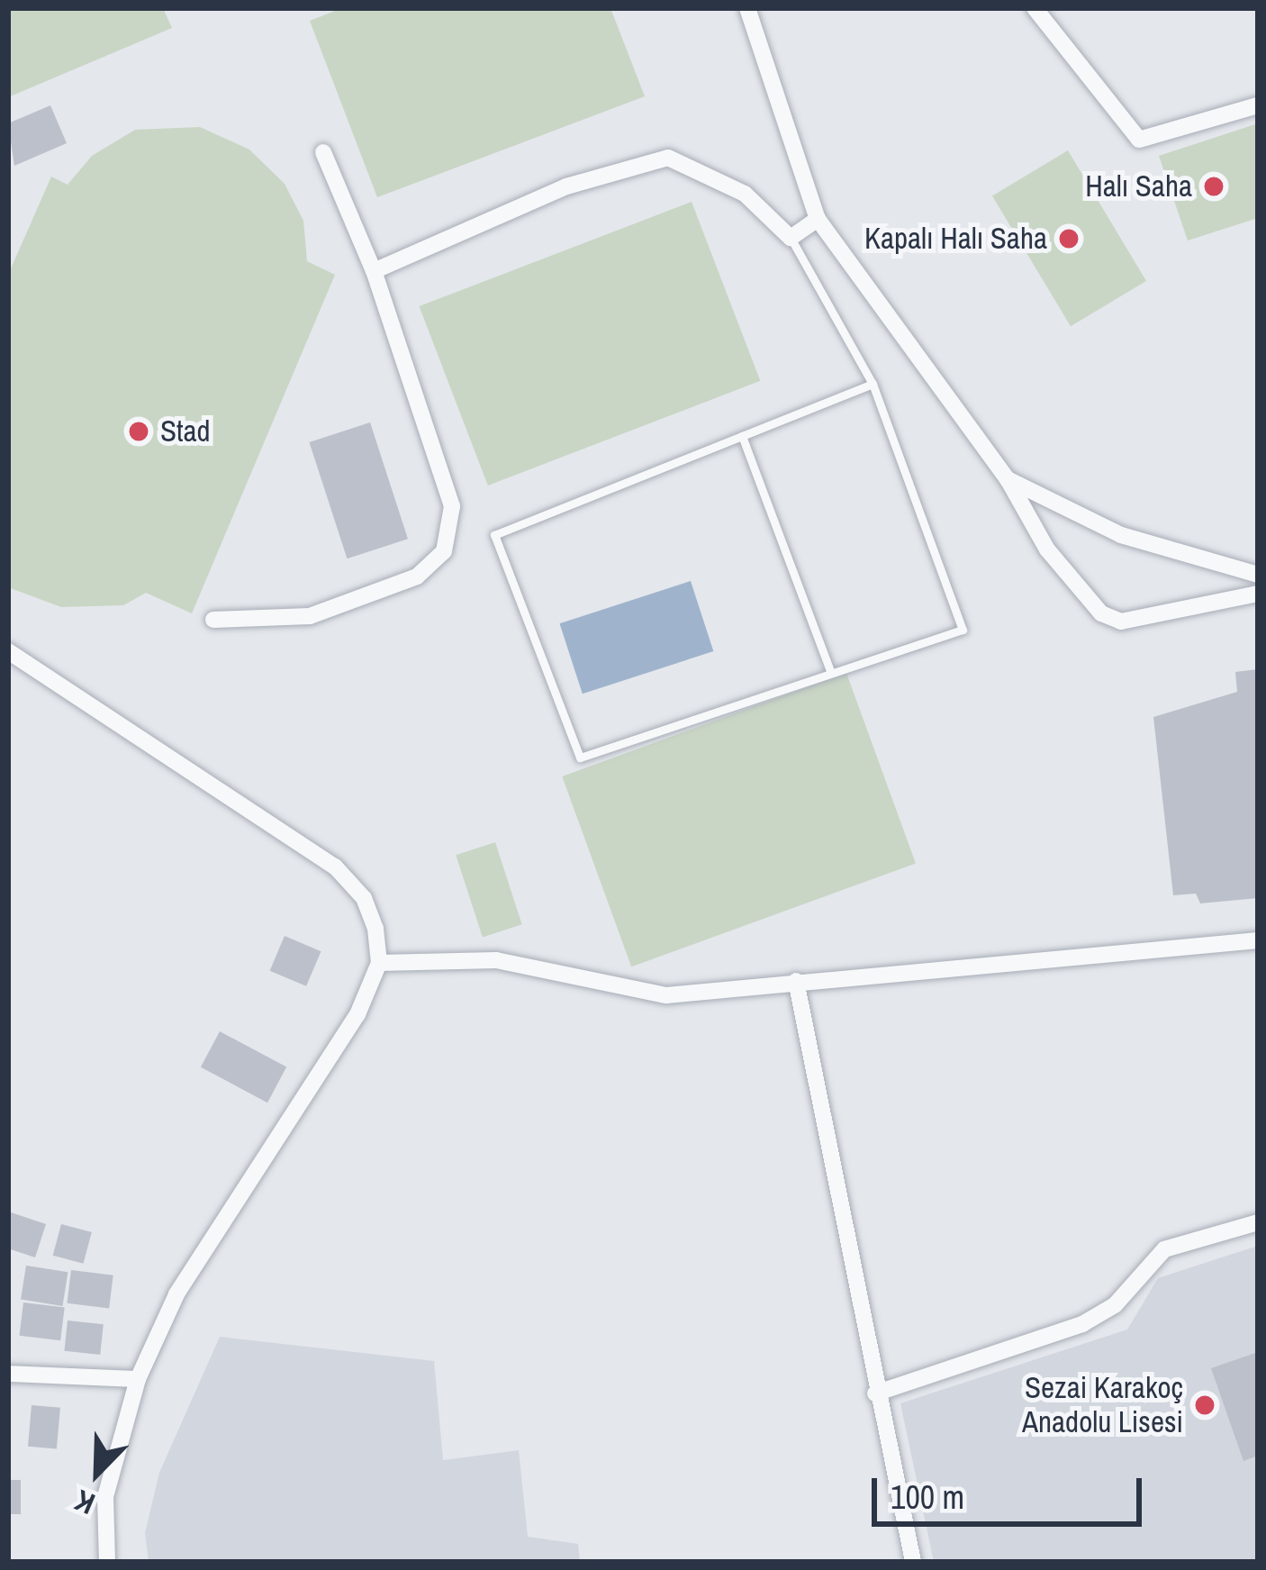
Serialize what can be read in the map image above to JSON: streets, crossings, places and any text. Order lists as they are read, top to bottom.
{
  "places": [
    "Halı Saha",
    "Kapalı Halı Saha",
    "Stad",
    "Sezai Karakoç Anadolu Lisesi"
  ],
  "scale_bar": "100 m",
  "north": "bottom left"
}
